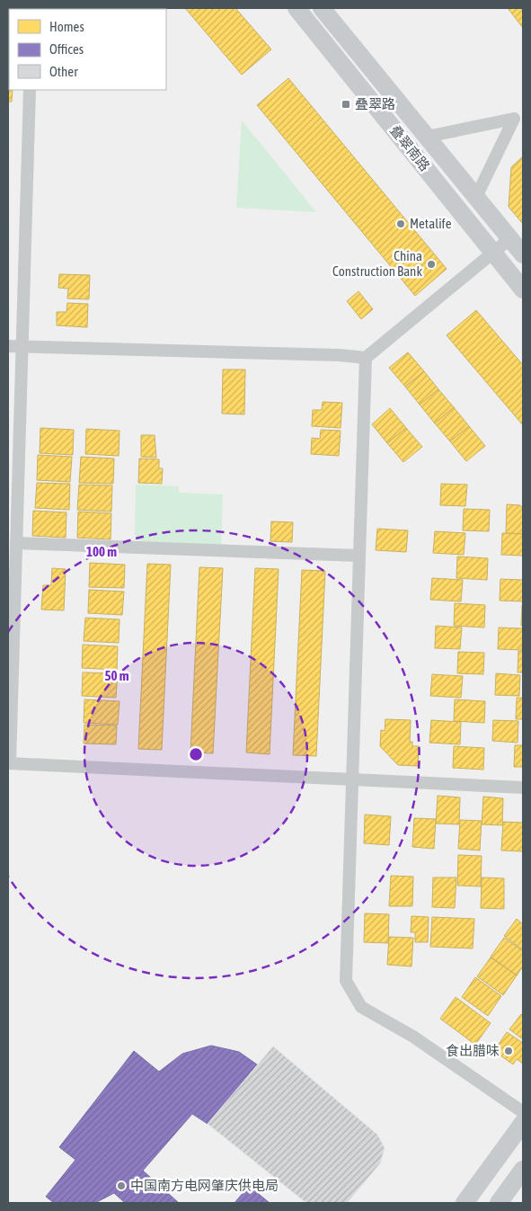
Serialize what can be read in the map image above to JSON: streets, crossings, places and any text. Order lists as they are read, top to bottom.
{
  "streets": {
    "main road": ["叠翠南路"]
  },
  "places": {
    "transit": ["叠翠路"],
    "other": [
      "Metalife",
      "China Construction Bank",
      "食出腊味",
      "中国南方电网肇庆供电局"
    ]
  },
  "legend": ["Homes", "Offices", "Other"],
  "rings": ["100 m", "50 m"]
}
